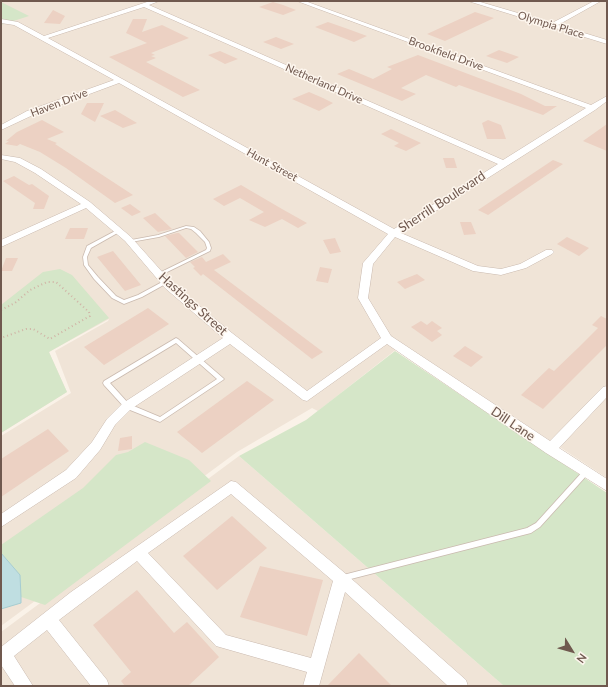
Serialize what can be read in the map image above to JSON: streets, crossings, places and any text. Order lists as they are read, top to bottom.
{
  "streets": {
    "street": [
      "Olympia Place",
      "Brookfield Drive",
      "Netherland Drive",
      "Haven Drive",
      "Hunt Street",
      "Sherrill Boulevard",
      "Hastings Street",
      "Dill Lane"
    ]
  },
  "crossings": [
    ["Brookfield Drive", "Sherrill Boulevard"],
    ["Netherland Drive", "Sherrill Boulevard"],
    ["Haven Drive", "Hunt Street"],
    ["Hunt Street", "Sherrill Boulevard"],
    ["Sherrill Boulevard", "Hastings Street"],
    ["Sherrill Boulevard", "Dill Lane"]
  ],
  "north": "bottom right"
}
